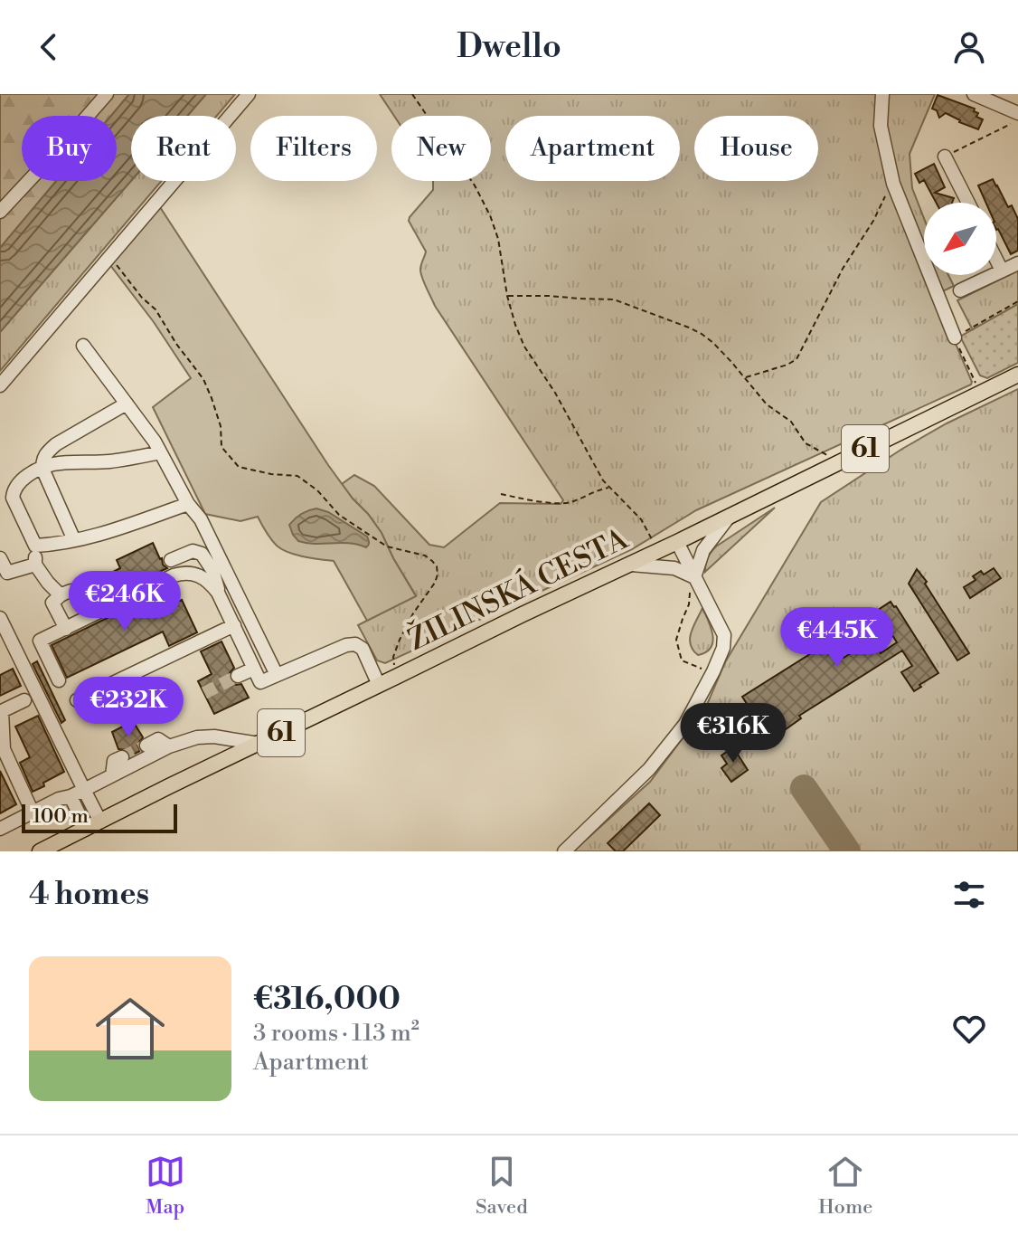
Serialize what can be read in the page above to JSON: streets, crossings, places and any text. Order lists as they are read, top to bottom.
{
  "streets": {
    "main road": ["61", "ŽILINSKÁ CESTA"]
  },
  "scale_bar": "100 m",
  "north": "bottom left",
  "page": {
    "header": "Dwello",
    "chip": [
      "Buy",
      "Rent",
      "Filters",
      "New",
      "Apartment",
      "House"
    ],
    "price": [
      "€246K",
      "€445K",
      "€232K",
      "€316K"
    ],
    "scale": "100 m",
    "heading": "4 homes",
    "list": [
      {
        "name": "€316,000",
        "note": "3 rooms · 113 m² · Apartment"
      }
    ],
    "tabs": ["Map", "Saved", "Home"]
  }
}
